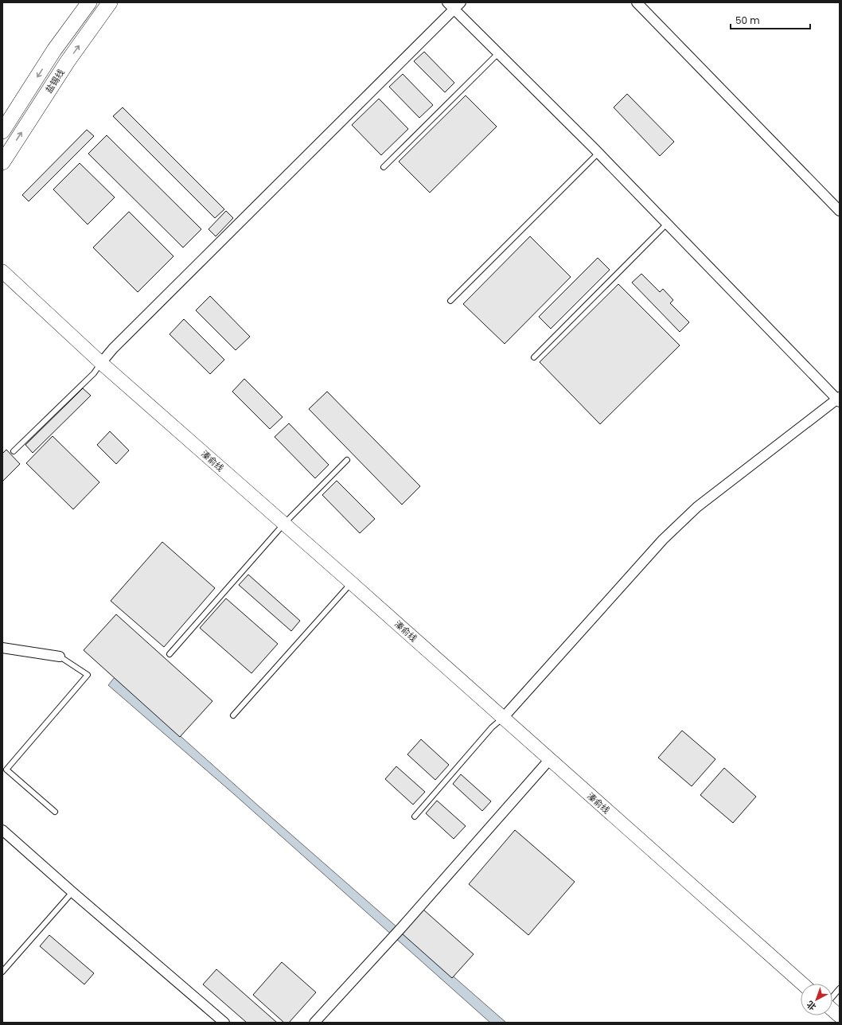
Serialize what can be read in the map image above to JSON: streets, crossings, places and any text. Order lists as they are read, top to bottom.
{
  "streets": {
    "main road": ["盐锡线", "溱俞线"]
  },
  "scale_bar": "50 m",
  "north": "bottom left"
}
